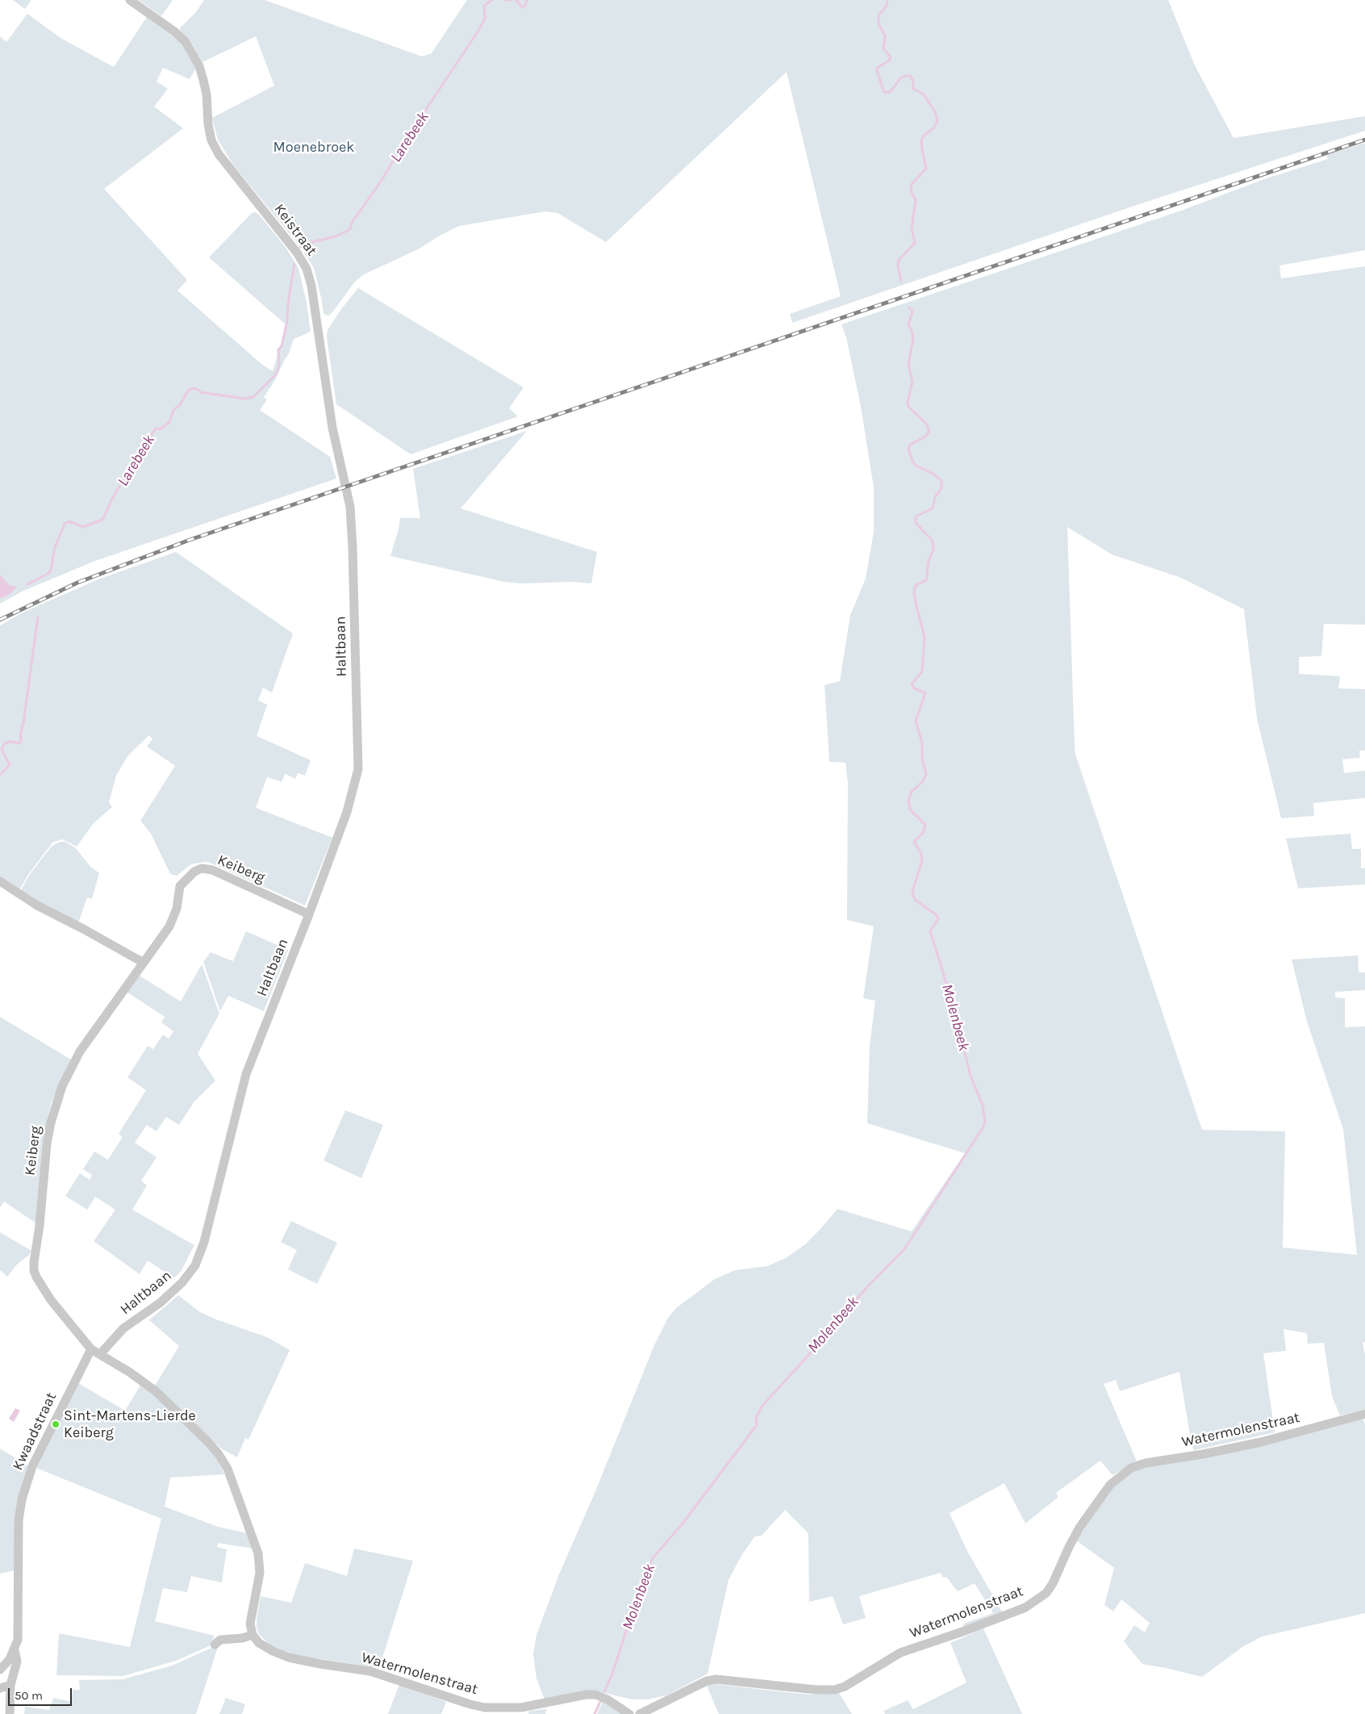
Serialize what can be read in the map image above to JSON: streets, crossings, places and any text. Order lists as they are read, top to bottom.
{
  "streets": {
    "street": [
      "Keistraat",
      "Haltbaan",
      "Keiberg",
      "Watermolenstraat",
      "Kwaadstraat"
    ]
  },
  "crossings": [
    ["Keistraat", "Haltbaan"],
    ["Haltbaan", "Keiberg"],
    ["Keiberg", "Kwaadstraat"]
  ],
  "water": ["Larebeek", "Molenbeek"],
  "parks": ["Moenebroek"],
  "places": ["Sint-Martens-Lierde Keiberg"],
  "scale_bar": "50 m"
}
